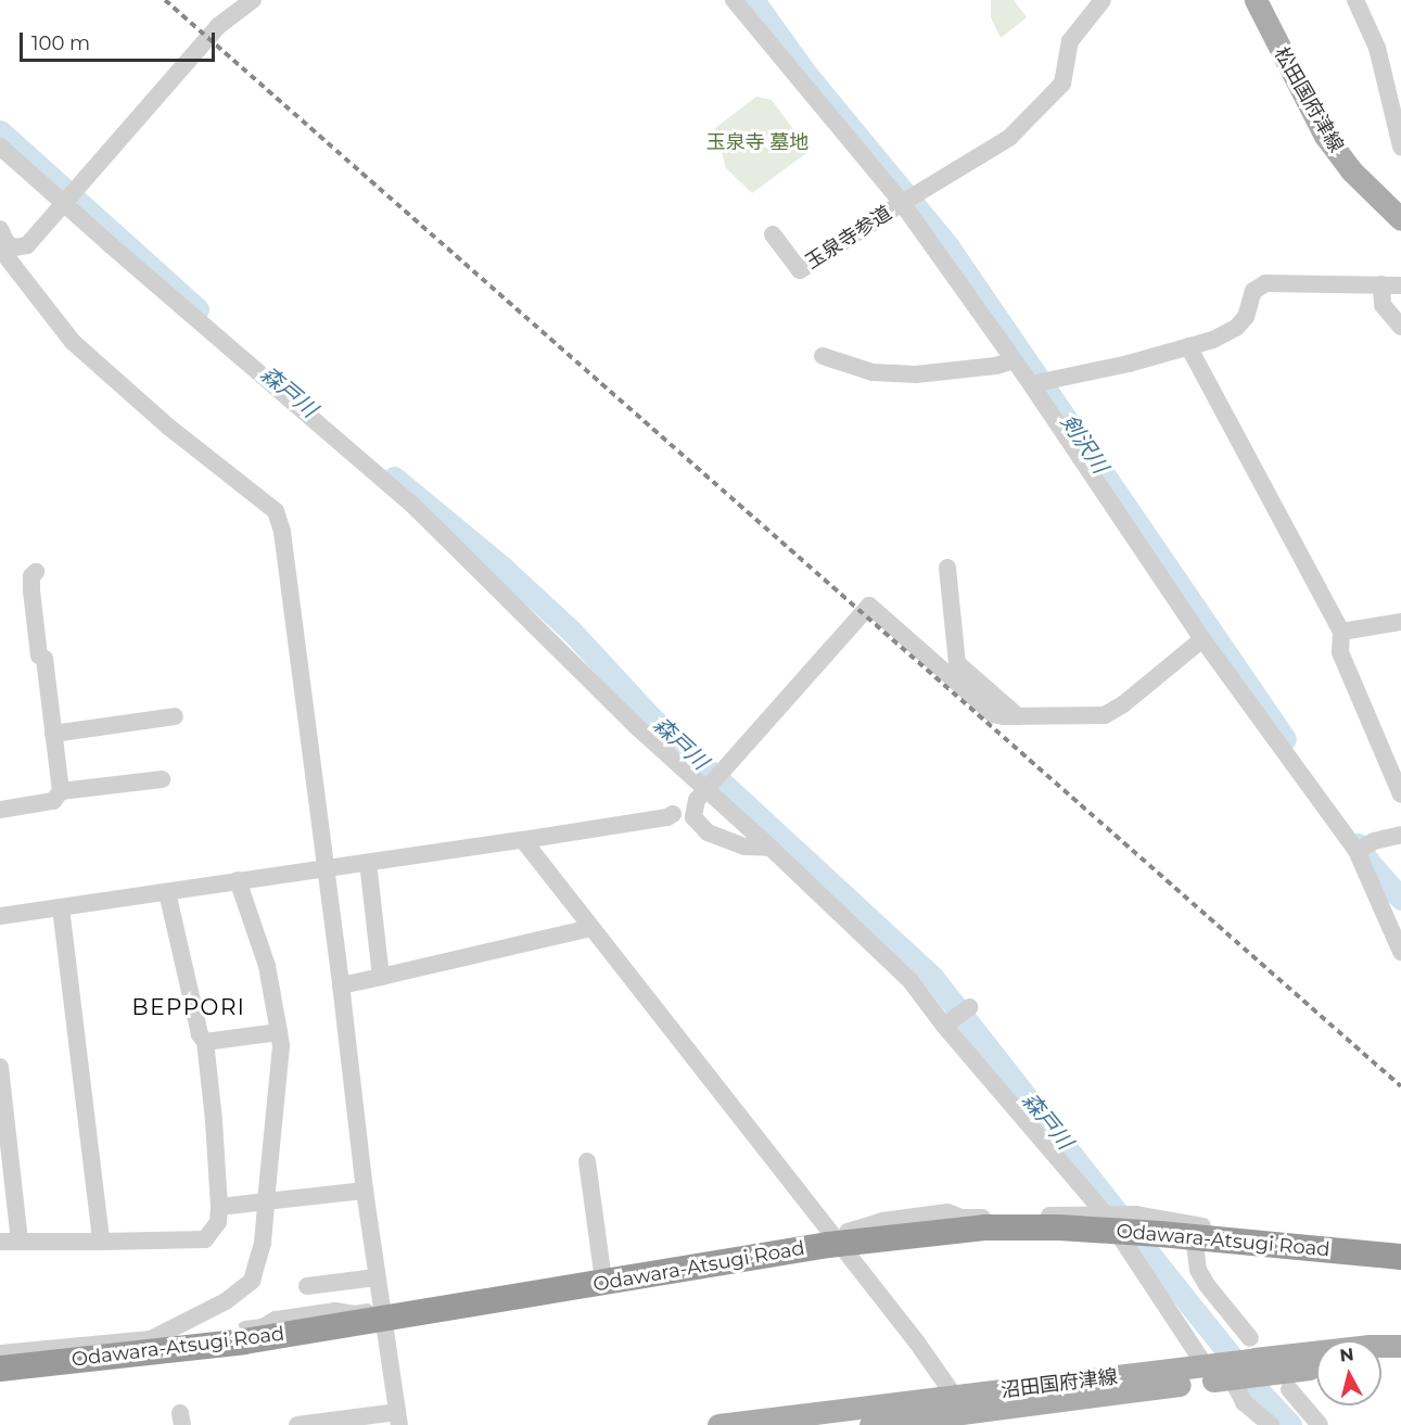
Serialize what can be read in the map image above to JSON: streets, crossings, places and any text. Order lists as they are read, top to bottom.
{
  "streets": {
    "highway": ["Odawara-Atsugi Road"],
    "main road": ["松田国府津線", "沼田国府津線"],
    "street": ["玉泉寺参道"]
  },
  "districts": ["BEPPORI"],
  "water": ["森戸川", "剣沢川"],
  "parks": ["玉泉寺 墓地"],
  "scale_bar": "100 m",
  "north": "top"
}
